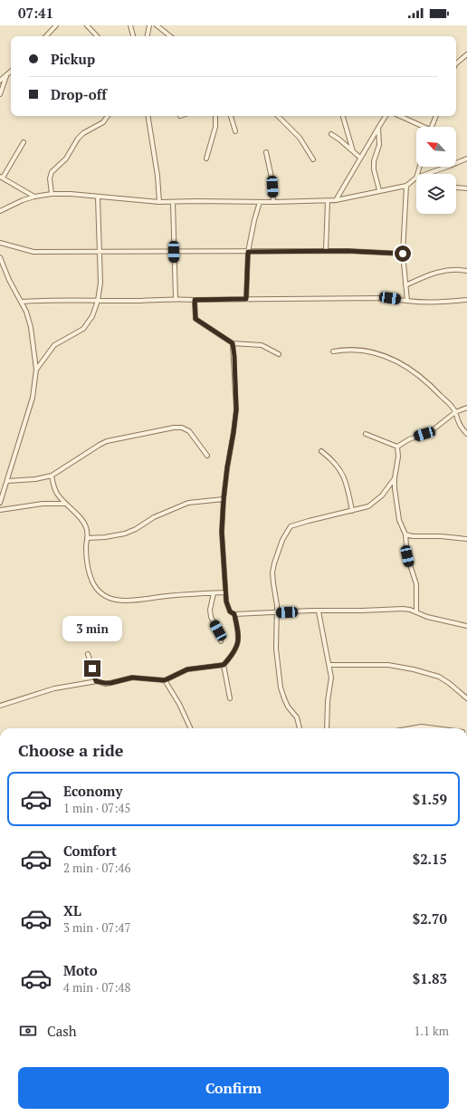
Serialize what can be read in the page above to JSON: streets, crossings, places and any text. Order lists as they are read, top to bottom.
{
  "north": "top left",
  "page": {
    "status": "07:41",
    "banner": ["Pickup", "Drop-off"],
    "bubble": "3 min",
    "heading": "Choose a ride",
    "list": [
      {
        "name": "Economy",
        "note": "1 min · 07:45",
        "value": "$1.59"
      },
      {
        "name": "Comfort",
        "note": "2 min · 07:46",
        "value": "$2.15"
      },
      {
        "name": "XL",
        "note": "3 min · 07:47",
        "value": "$2.70"
      },
      {
        "name": "Moto",
        "note": "4 min · 07:48",
        "value": "$1.83"
      }
    ],
    "pay": ["Cash", "1.1 km"],
    "buttons": "Confirm"
  }
}
